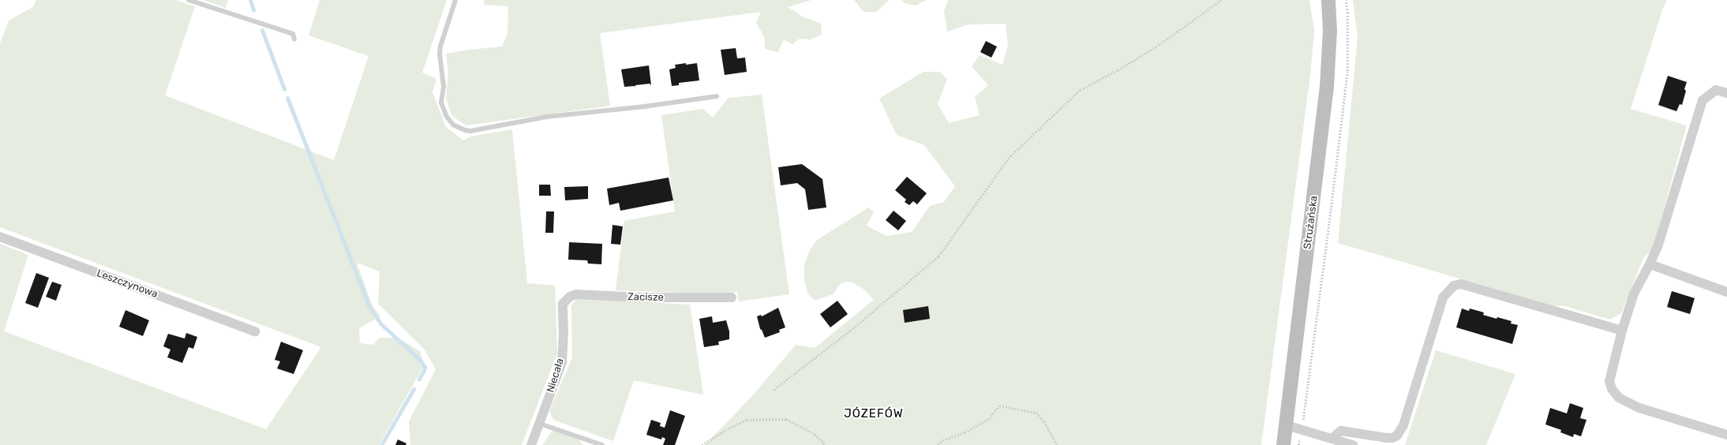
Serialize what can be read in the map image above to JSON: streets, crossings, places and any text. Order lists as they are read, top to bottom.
{
  "streets": {
    "main road": ["Strużańska"],
    "street": ["Leszczynowa", "Zacisze", "Niecała"]
  },
  "crossings": [
    ["Zacisze", "Niecała"]
  ],
  "districts": ["JÓZEFÓW"]
}
